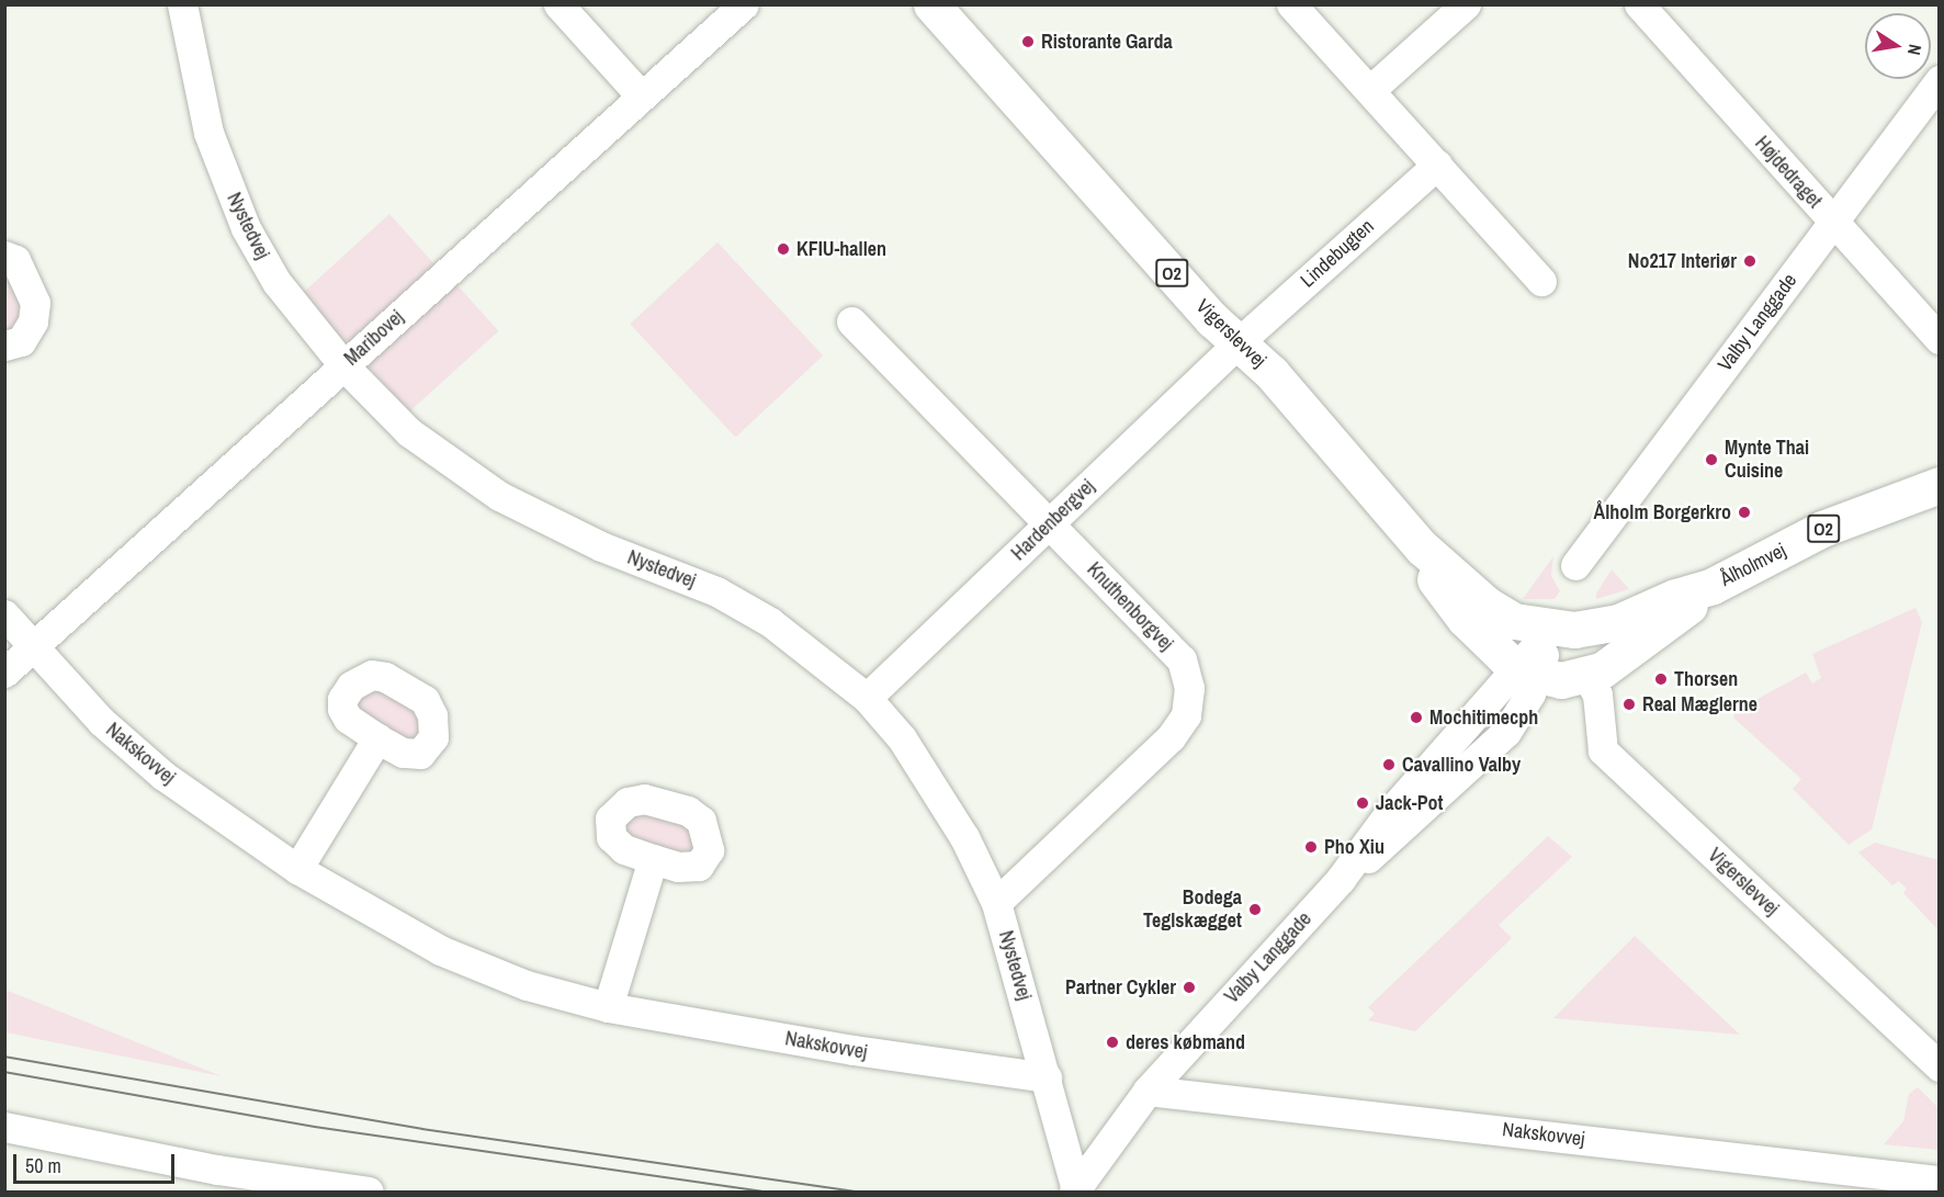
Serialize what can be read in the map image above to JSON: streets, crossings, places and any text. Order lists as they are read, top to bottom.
{
  "streets": {
    "main road": ["O2", "Vigerslevvej", "Ålholmvej"],
    "street": [
      "Højdedraget",
      "Nystedvej",
      "Lindebugten",
      "Valby Langgade",
      "Maribovej",
      "Hardenbergvej",
      "Knuthenborgvej",
      "Nakskovvej"
    ]
  },
  "crossings": [
    ["Højdedraget", "Valby Langgade"],
    ["Nystedvej", "Valby Langgade"],
    ["Nystedvej", "Maribovej"],
    ["Nystedvej", "Hardenbergvej"],
    ["Nystedvej", "Knuthenborgvej"],
    ["Nystedvej", "Nakskovvej"],
    ["Lindebugten", "Vigerslevvej"],
    ["Lindebugten", "Hardenbergvej"],
    ["Valby Langgade", "Vigerslevvej"],
    ["Valby Langgade", "Ålholmvej"],
    ["Valby Langgade", "Nakskovvej"],
    ["Vigerslevvej", "Hardenbergvej"],
    ["Vigerslevvej", "Ålholmvej"],
    ["Maribovej", "Nakskovvej"],
    ["Hardenbergvej", "Knuthenborgvej"]
  ],
  "places": [
    "Ristorante Garda",
    "KFIU-hallen",
    "No217 Interiør",
    "Mynte Thai Cuisine",
    "Ålholm Borgerkro",
    "Thorsen",
    "Real Mæglerne",
    "Mochitimecph",
    "Cavallino Valby",
    "Jack-Pot",
    "Pho Xiu",
    "Bodega Teglskægget",
    "Partner Cykler",
    "deres købmand"
  ],
  "scale_bar": "50 m",
  "north": "right"
}
